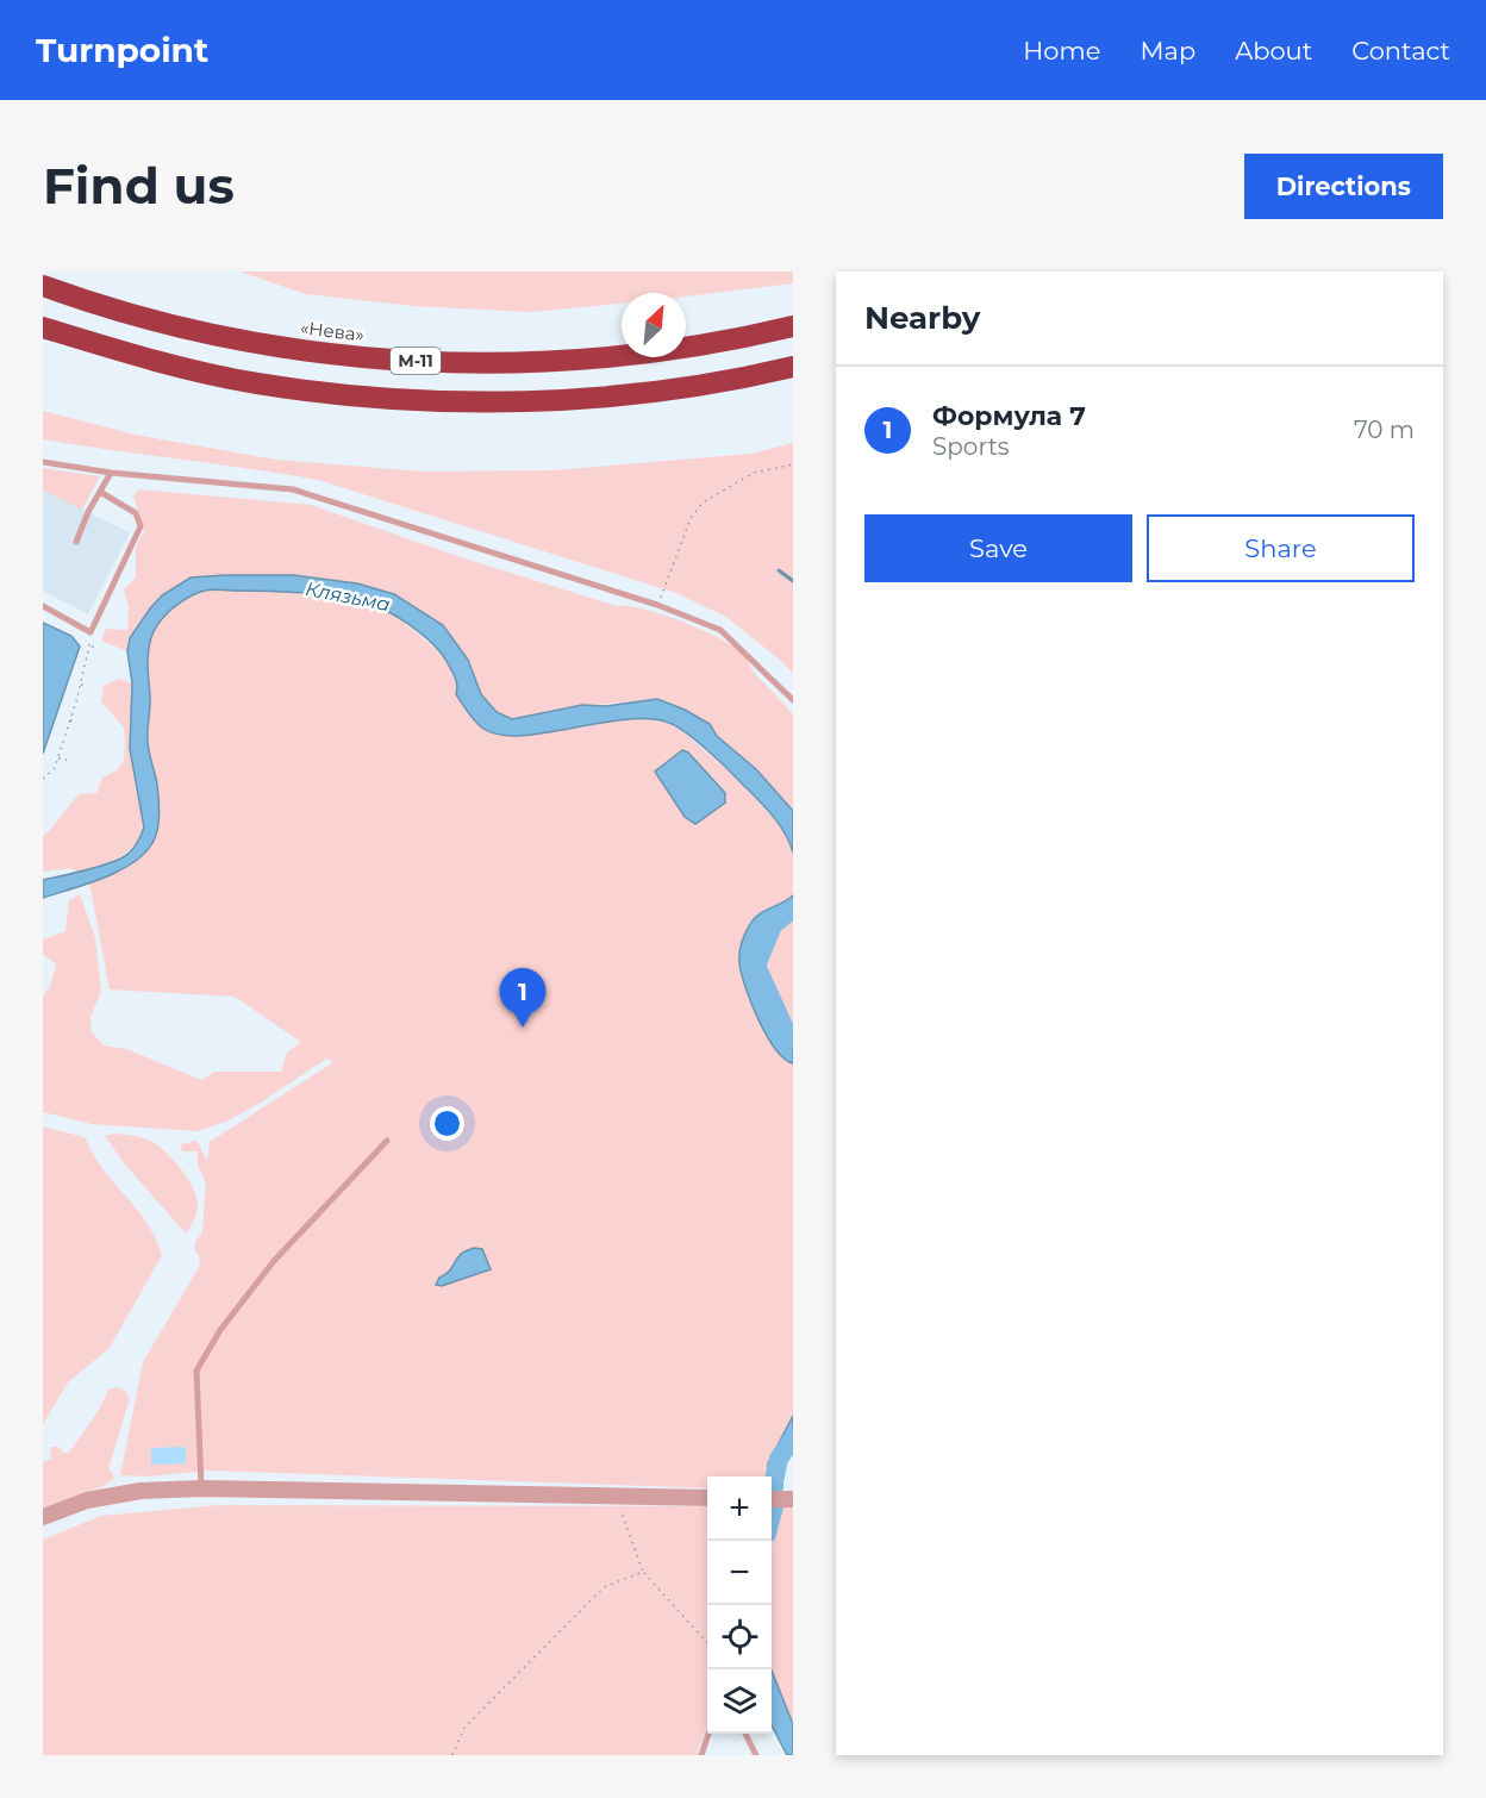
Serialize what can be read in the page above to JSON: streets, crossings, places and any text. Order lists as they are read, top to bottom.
{
  "streets": {
    "highway": ["«Нева»", "М-11"]
  },
  "water": ["Клязьма"],
  "north": "top right",
  "page": {
    "header": "Turnpoint",
    "nav": [
      "Home",
      "Map",
      "About",
      "Contact"
    ],
    "buttons": [
      "Directions",
      ["Save", "Share"]
    ],
    "title": "Find us",
    "heading": "Nearby",
    "list": [
      {
        "mark": "1",
        "name": "Формула 7",
        "note": "Sports",
        "value": "70 m"
      }
    ],
    "pins": "1",
    "map_buttons": ["+", "−"]
  }
}
